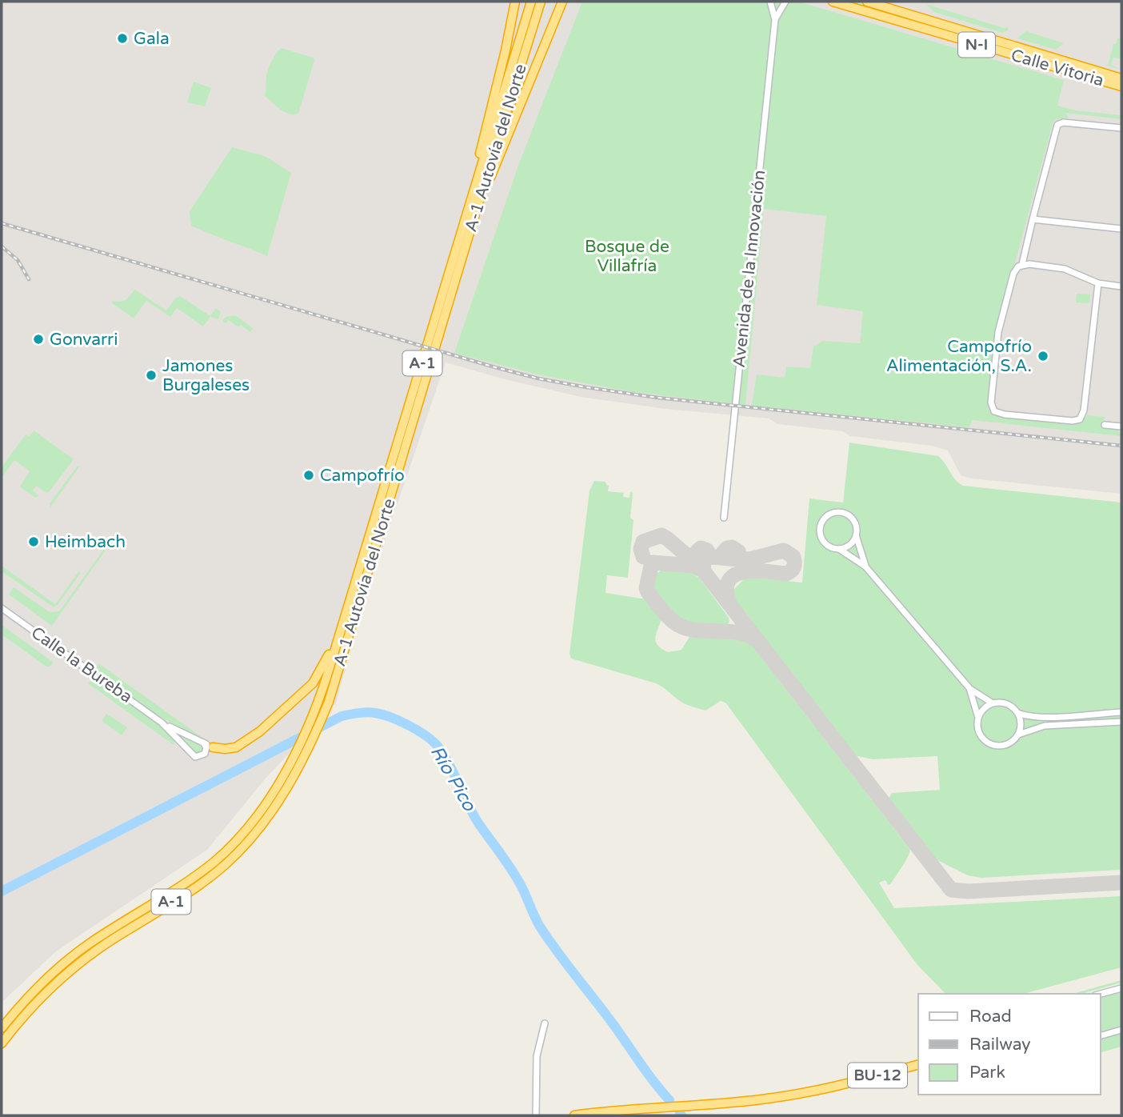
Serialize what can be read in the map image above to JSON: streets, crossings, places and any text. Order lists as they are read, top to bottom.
{
  "streets": {
    "highway": [
      "N-I",
      "Calle Vitoria",
      "A-1 Autovía del Norte",
      "A-1",
      "BU-12"
    ],
    "street": ["Avenida de la Innovación", "Calle la Bureba"]
  },
  "crossings": [
    ["A-1 Autovía del Norte", "A-1"]
  ],
  "water": ["Río Pico"],
  "parks": ["Bosque de Villafría"],
  "places": [
    "Gala",
    "Gonvarri",
    "Campofrío Alimentación, S.A.",
    "Jamones Burgaleses",
    "Campofrío",
    "Heimbach"
  ],
  "legend": ["Road", "Railway", "Park"]
}
